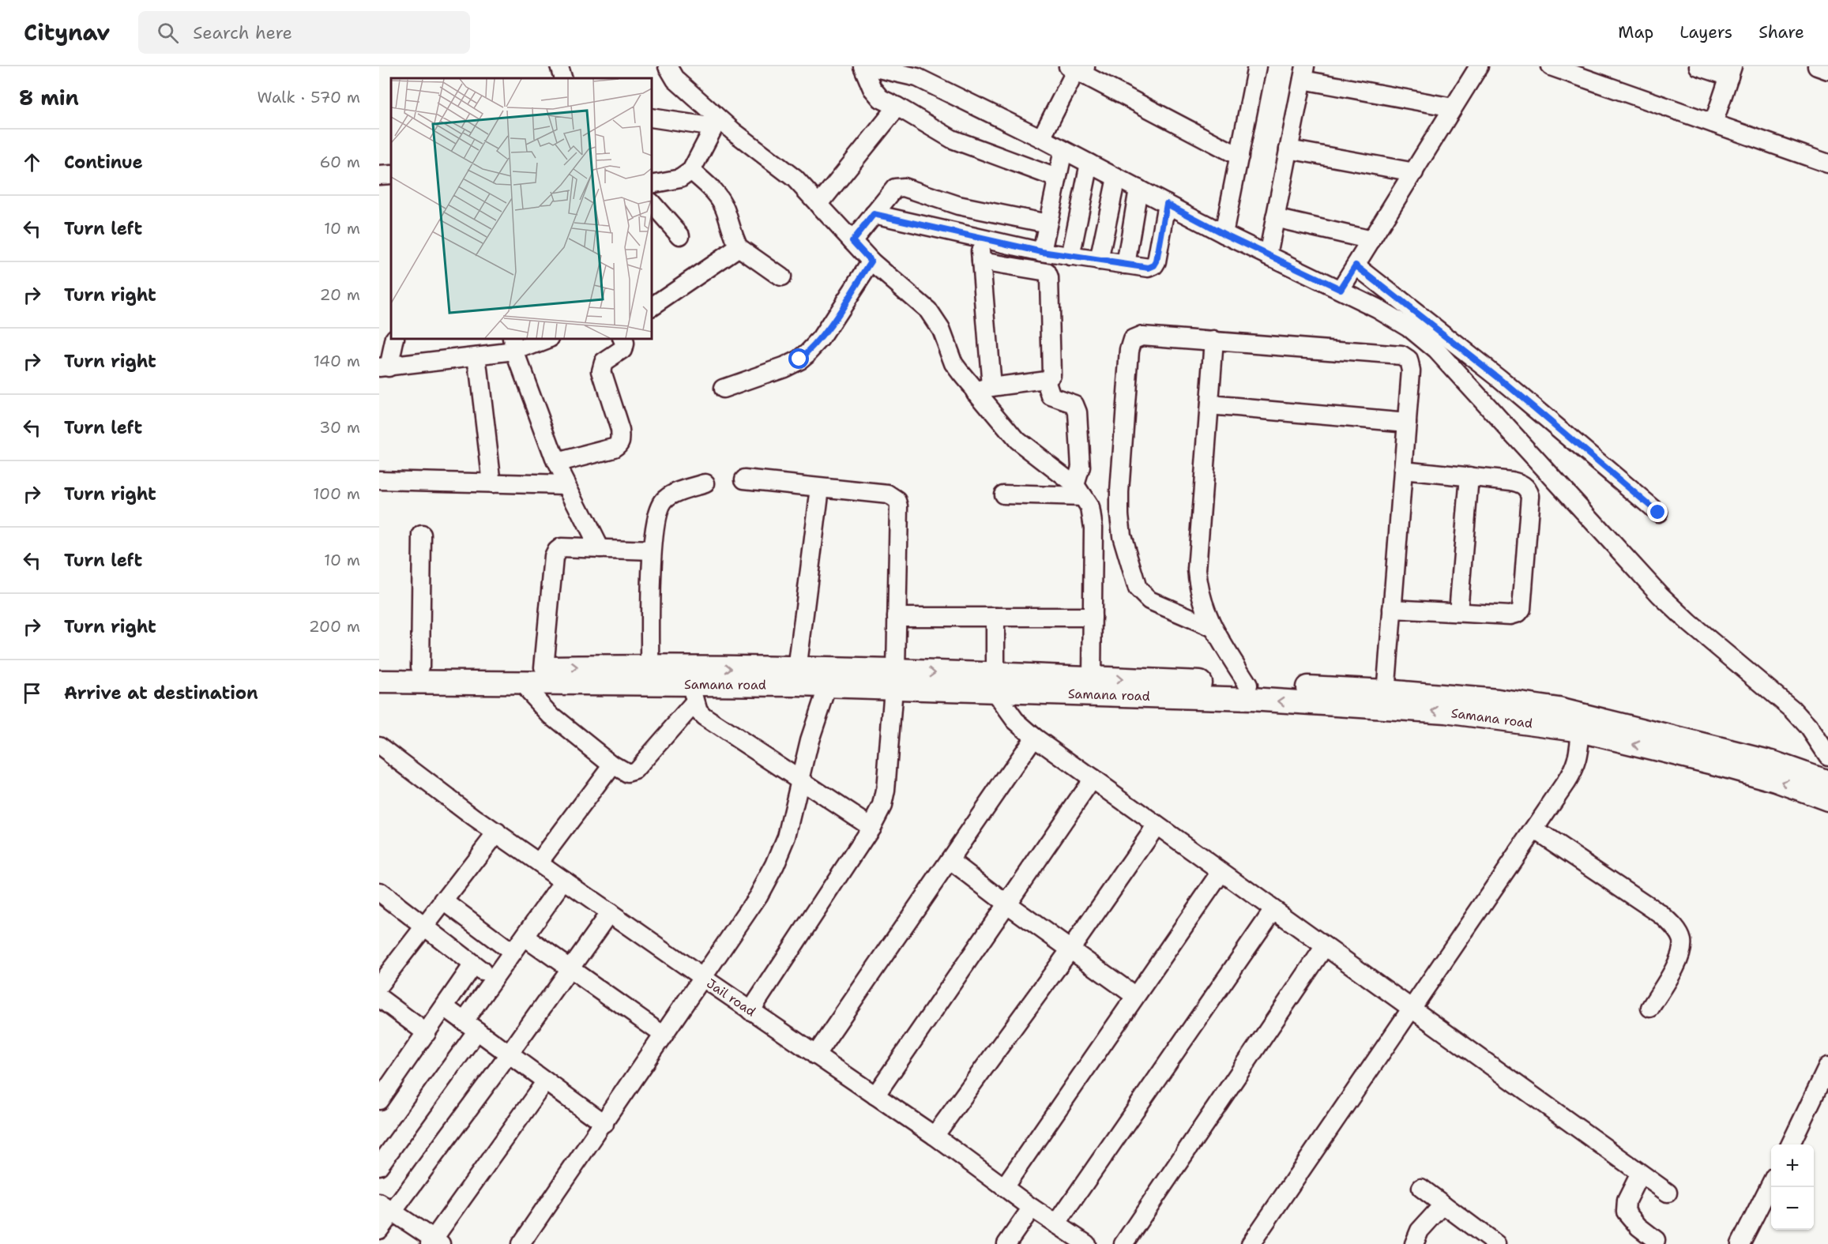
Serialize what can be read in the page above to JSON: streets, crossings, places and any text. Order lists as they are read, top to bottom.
{
  "streets": {
    "main road": ["Samana road"],
    "street": ["Jail road"]
  },
  "page": {
    "header": "Citynav",
    "search": "Search here",
    "nav": ["Map", "Layers", "Share"],
    "heading": ["8 min", "Walk · 570 m"],
    "list": [
      ["Continue", "60 m"],
      ["Turn left", "10 m"],
      ["Turn right", "20 m"],
      ["Turn right", "140 m"],
      ["Turn left", "30 m"],
      ["Turn right", "100 m"],
      ["Turn left", "10 m"],
      ["Turn right", "200 m"],
      "Arrive at destination"
    ],
    "map_buttons": ["+", "−"]
  }
}
